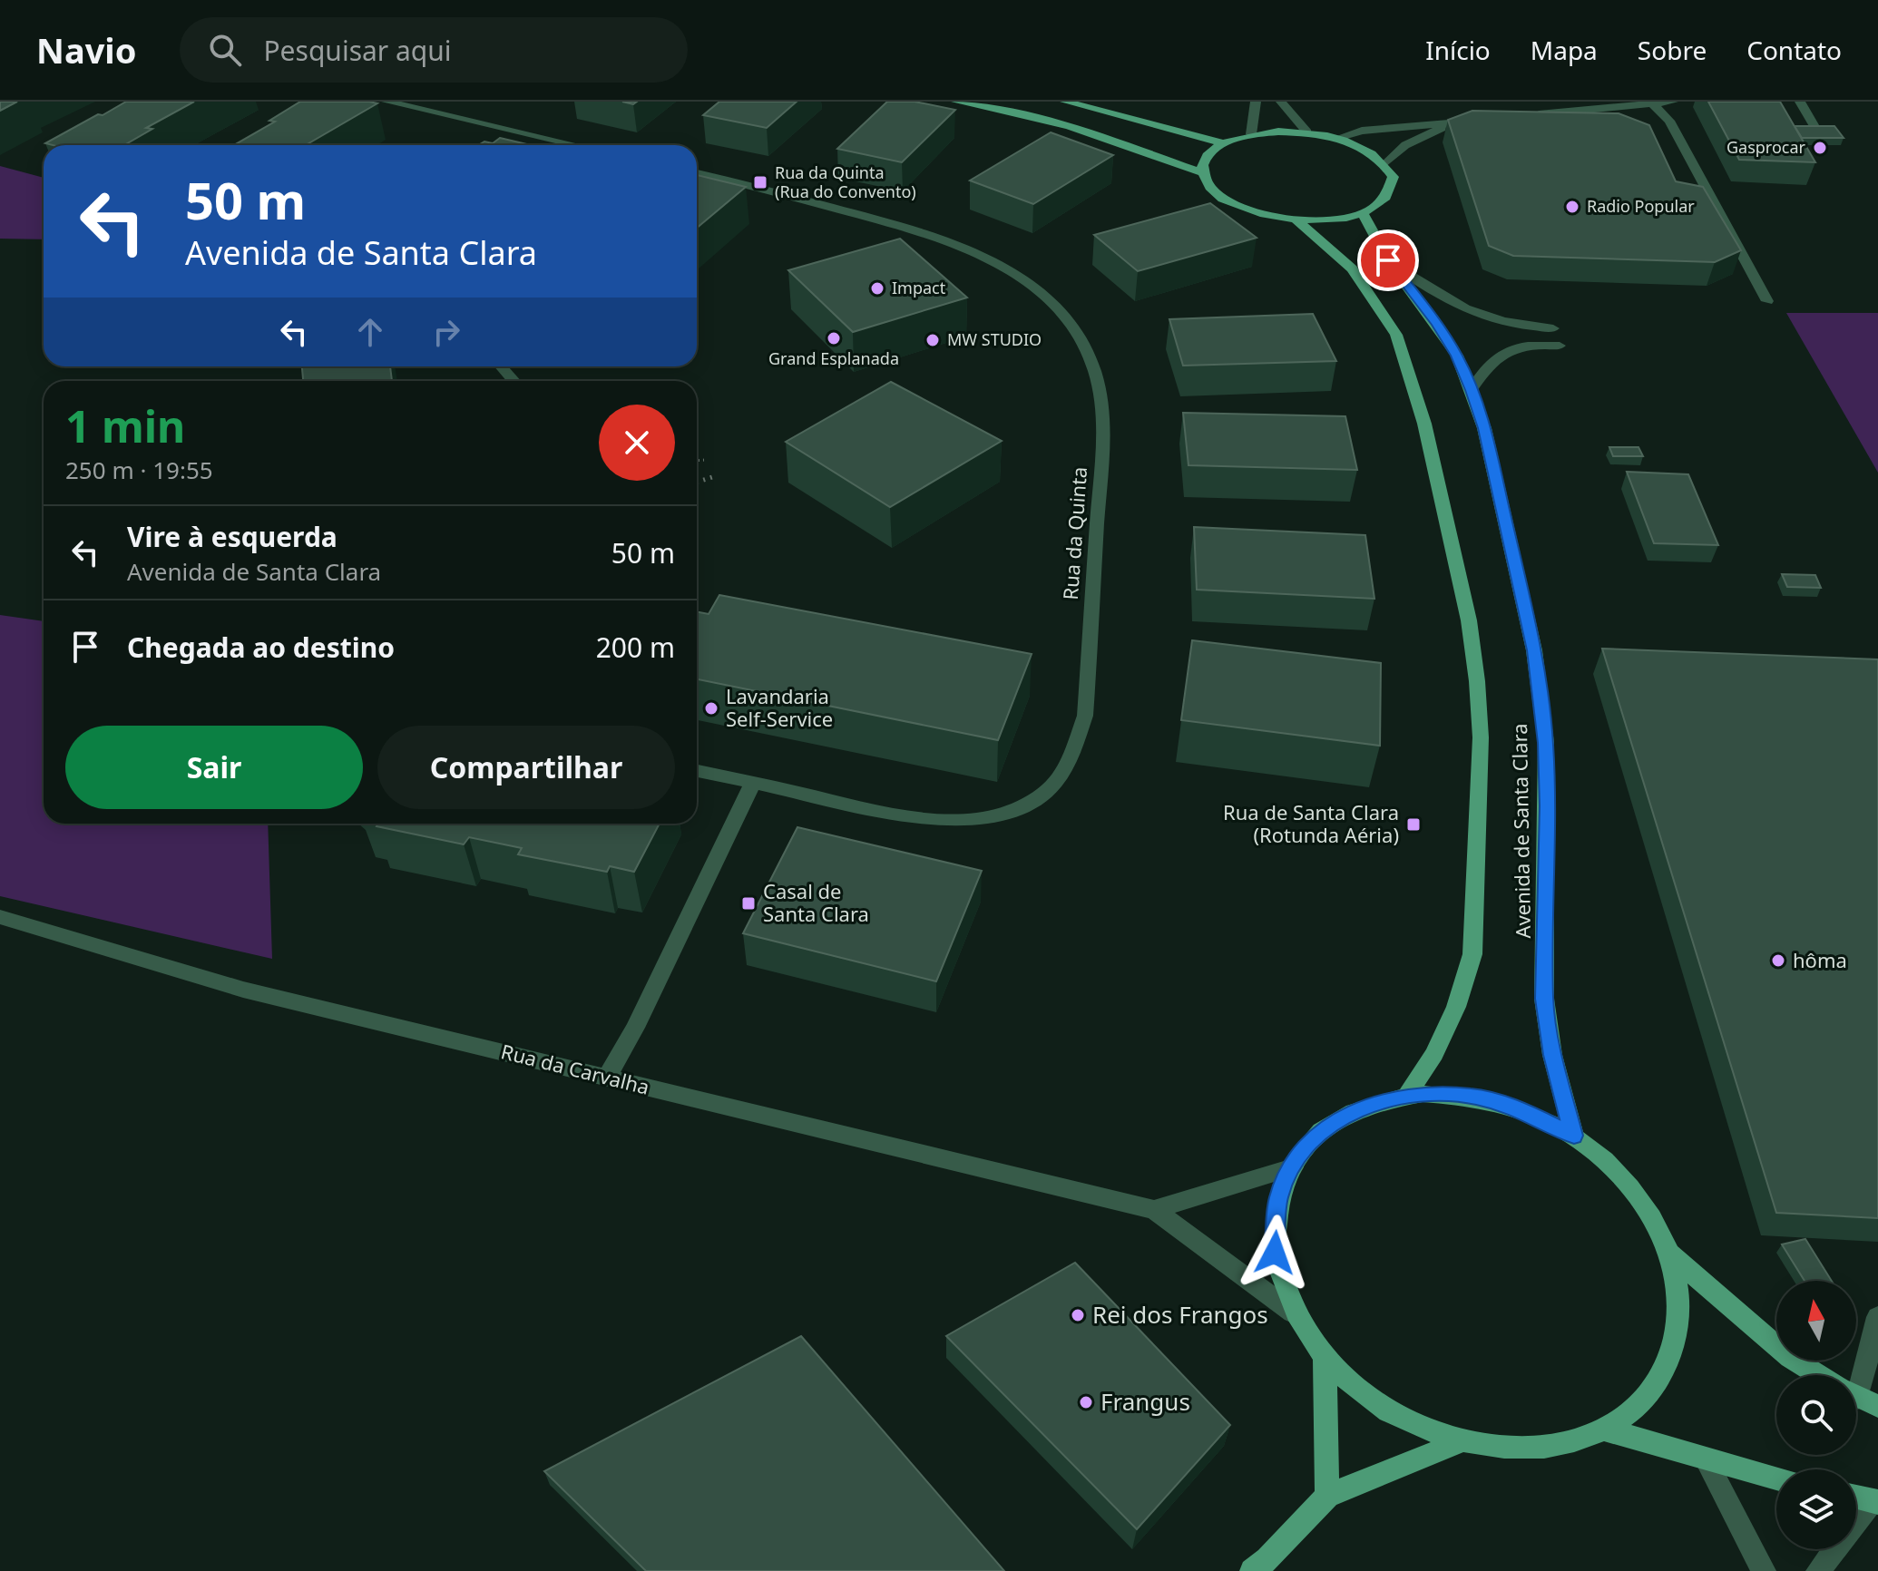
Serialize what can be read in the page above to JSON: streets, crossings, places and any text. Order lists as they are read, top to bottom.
{
  "streets": {
    "main road": ["Avenida de Santa Clara"],
    "street": ["Rua da Quinta", "Rua da Carvalha"]
  },
  "places": {
    "other": [
      "Gasprocar",
      "Radio Popular",
      "Impact",
      "Grand Esplanada",
      "MW STUDIO",
      "Lavandaria Self-Service",
      "hôma",
      "Rei dos Frangos",
      "Frangus"
    ],
    "transit": ["Rua da Quinta (Rua do Convento)", "Rua de Santa Clara (Rotunda Aéria)", "Casal de Santa Clara"]
  },
  "north": "top",
  "page": {
    "header": "Navio",
    "search": "Pesquisar aqui",
    "nav": [
      "Início",
      "Mapa",
      "Sobre",
      "Contato"
    ],
    "turn": ["50 m", "Avenida de Santa Clara"],
    "heading": ["1 min", "250 m · 19:55"],
    "list": [
      {
        "name": "Vire à esquerda",
        "note": "Avenida de Santa Clara",
        "value": "50 m"
      },
      {
        "name": "Chegada ao destino",
        "value": "200 m"
      }
    ],
    "buttons": ["Sair", "Compartilhar"]
  }
}
